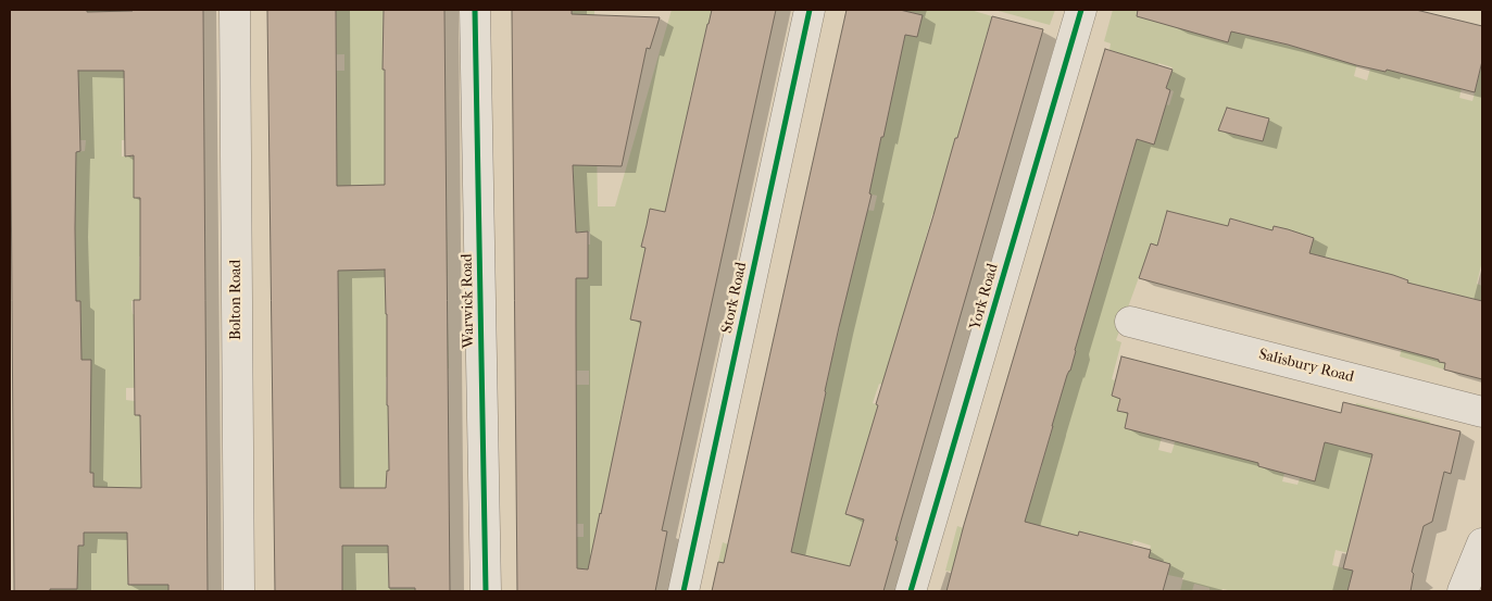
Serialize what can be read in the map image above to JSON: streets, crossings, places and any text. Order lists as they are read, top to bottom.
{
  "streets": {
    "street": [
      "York Road",
      "Stork Road",
      "Bolton Road",
      "Warwick Road",
      "Salisbury Road"
    ]
  }
}
